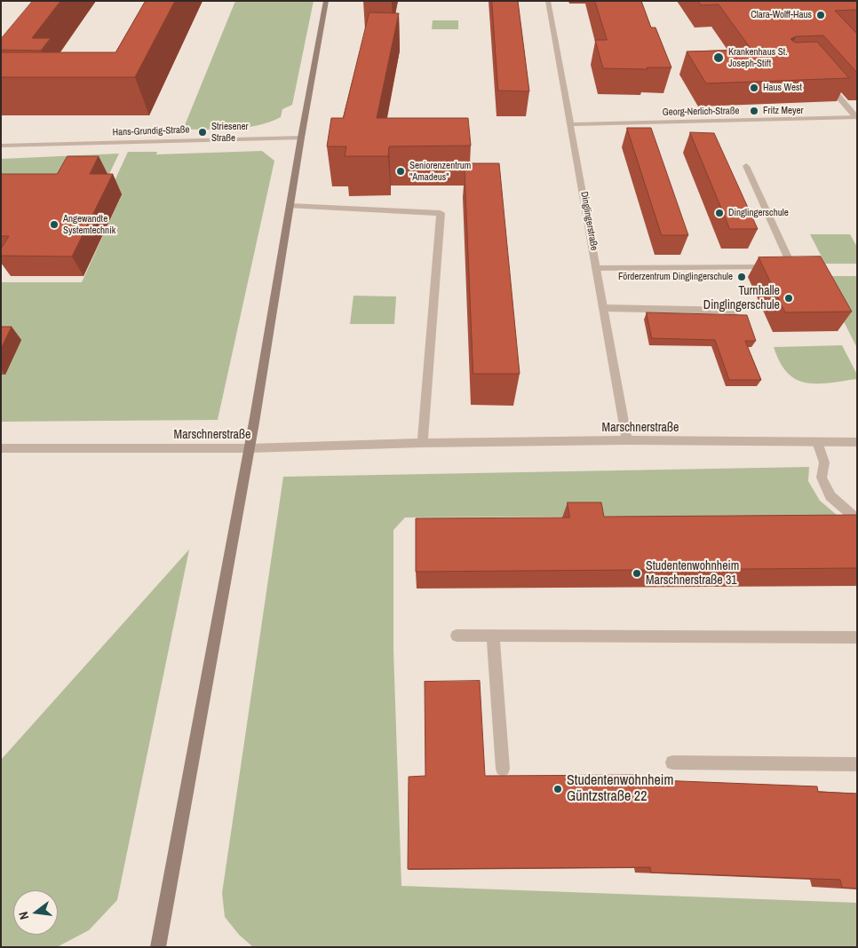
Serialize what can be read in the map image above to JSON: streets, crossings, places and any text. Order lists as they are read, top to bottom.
{
  "streets": {
    "street": [
      "Georg-Nerlich-Straße",
      "Hans-Grundig-Straße",
      "Dinglingerstraße",
      "Marschnerstraße"
    ]
  },
  "crossings": [
    ["Georg-Nerlich-Straße", "Dinglingerstraße"],
    ["Dinglingerstraße", "Marschnerstraße"]
  ],
  "places": [
    "Clara-Wolff-Haus",
    "Krankenhaus St. Joseph-Stift",
    "Haus West",
    "Fritz Meyer",
    "Striesener Straße",
    "Seniorenzentrum \"Amadeus\"",
    "Dinglingerschule",
    "Angewandte Systemtechnik",
    "Förderzentrum Dinglingerschule",
    "Turnhalle Dinglingerschule",
    "Studentenwohnheim Marschnerstraße 31",
    "Studentenwohnheim Güntzstraße 22"
  ],
  "north": "left"
}
